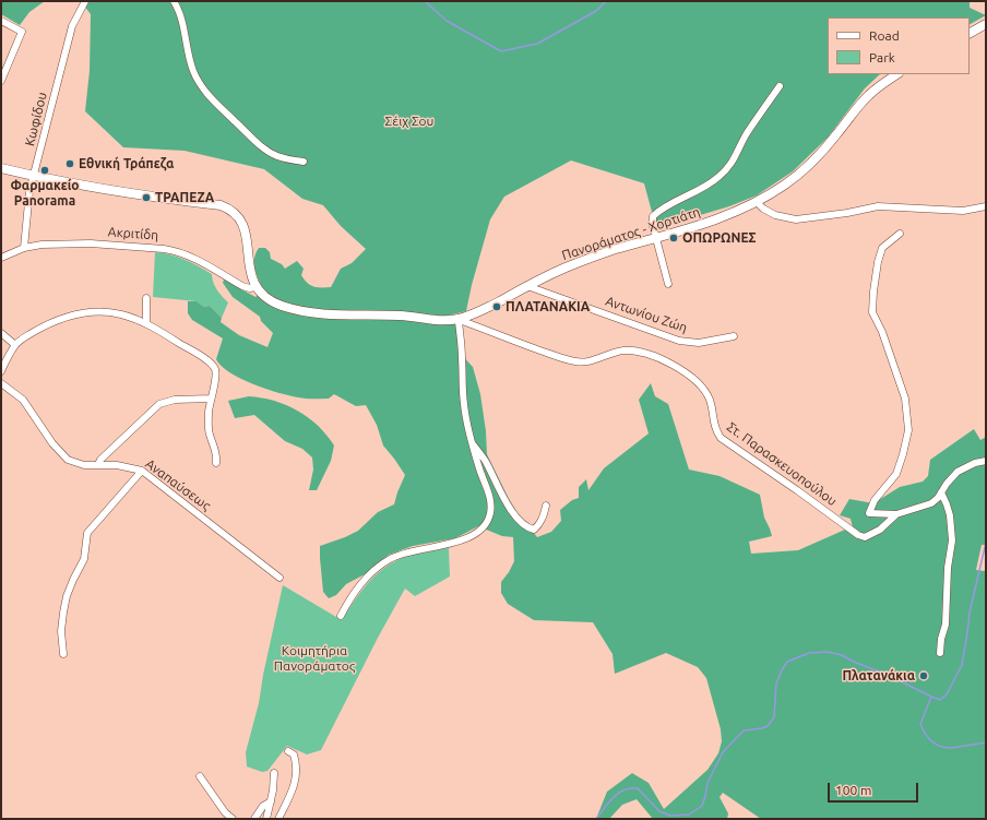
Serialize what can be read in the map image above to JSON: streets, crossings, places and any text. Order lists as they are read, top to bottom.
{
  "streets": {
    "main road": ["Πανοράματος - Χορτιάτη"],
    "street": [
      "Κωφίδου",
      "Ακριτίδη",
      "Αντωνίου Ζώη",
      "Στ. Παρασκευοπούλου",
      "Αναπαύσεως"
    ]
  },
  "crossings": [
    ["Κωφίδου", "Ακριτίδη"],
    ["Ακριτίδη", "Πανοράματος - Χορτιάτη"],
    ["Πανοράματος - Χορτιάτη", "Αντωνίου Ζώη"],
    ["Πανοράματος - Χορτιάτη", "Στ. Παρασκευοπούλου"]
  ],
  "parks": ["Σέιχ Σου", "Κοιμητήρια Πανοράματος"],
  "places": [
    "Εθνική Τράπεζα",
    "Φαρμακείο Panorama",
    "ΤΡΑΠΕΖΑ",
    "ΟΠΩΡΩΝΕΣ",
    "ΠΛΑΤΑΝΑΚΙΑ",
    "Πλατανάκια"
  ],
  "legend": ["Road", "Park"],
  "scale_bar": "100 m"
}
